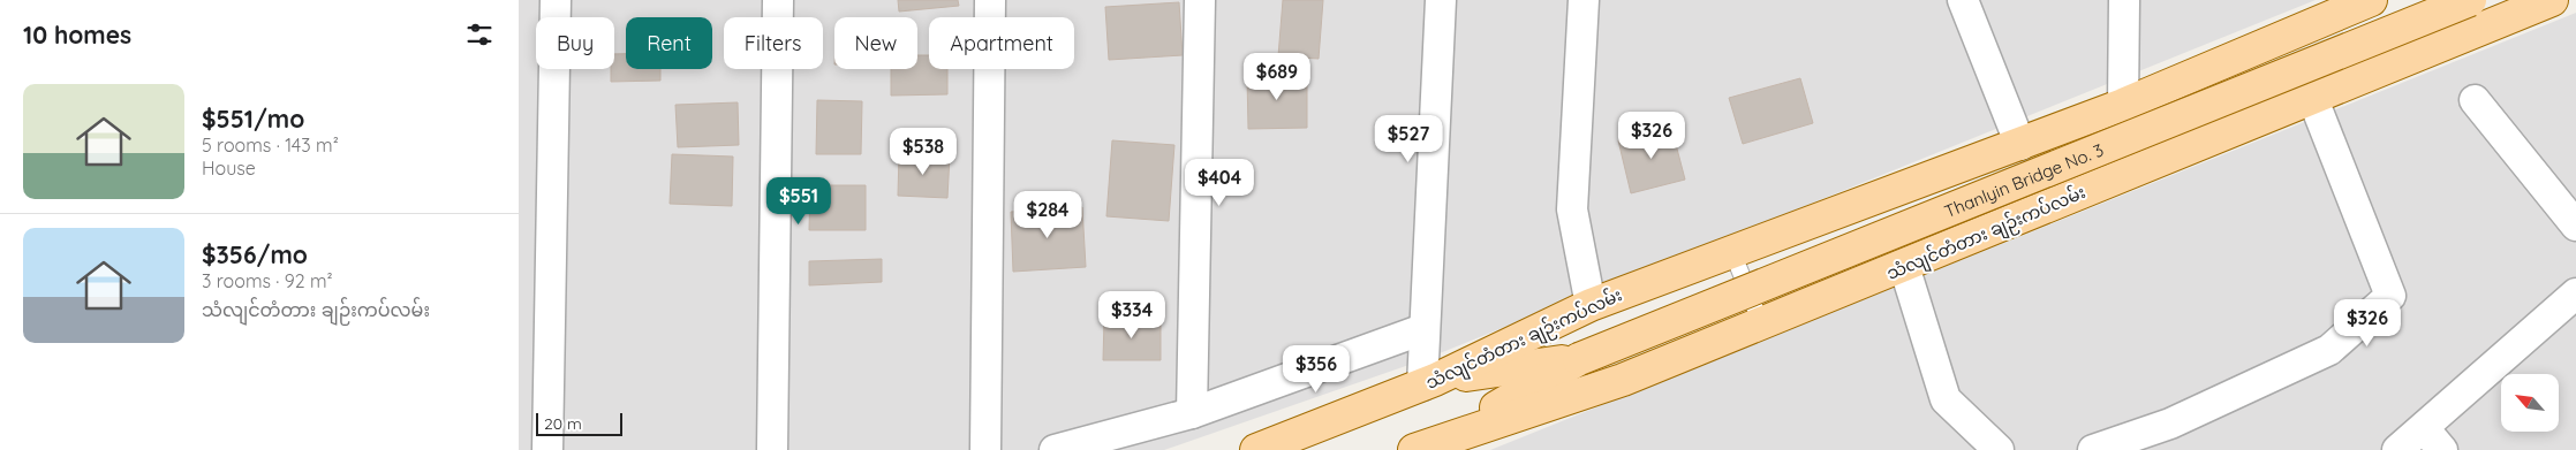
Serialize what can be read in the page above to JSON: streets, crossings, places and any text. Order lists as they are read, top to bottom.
{
  "streets": {
    "main road": ["Thanlyin Bridge No. 3", "သံလျင်တံတား ချဉ်းကပ်လမ်း"]
  },
  "scale_bar": "20 m",
  "north": "top left",
  "page": {
    "heading": "10 homes",
    "chip": [
      "Buy",
      "Rent",
      "Filters",
      "New",
      "Apartment"
    ],
    "price": [
      "$689",
      "$326",
      "$527",
      "$538",
      "$404",
      "$551",
      "$284",
      "$334",
      "$326",
      "$356"
    ],
    "list": [
      {
        "name": "$551/mo",
        "note": "5 rooms · 143 m² · House"
      },
      {
        "name": "$356/mo",
        "note": "3 rooms · 92 m² · သံလျင်တံတား ချဉ်းကပ်လမ်း"
      }
    ],
    "scale": "20 m"
  }
}
